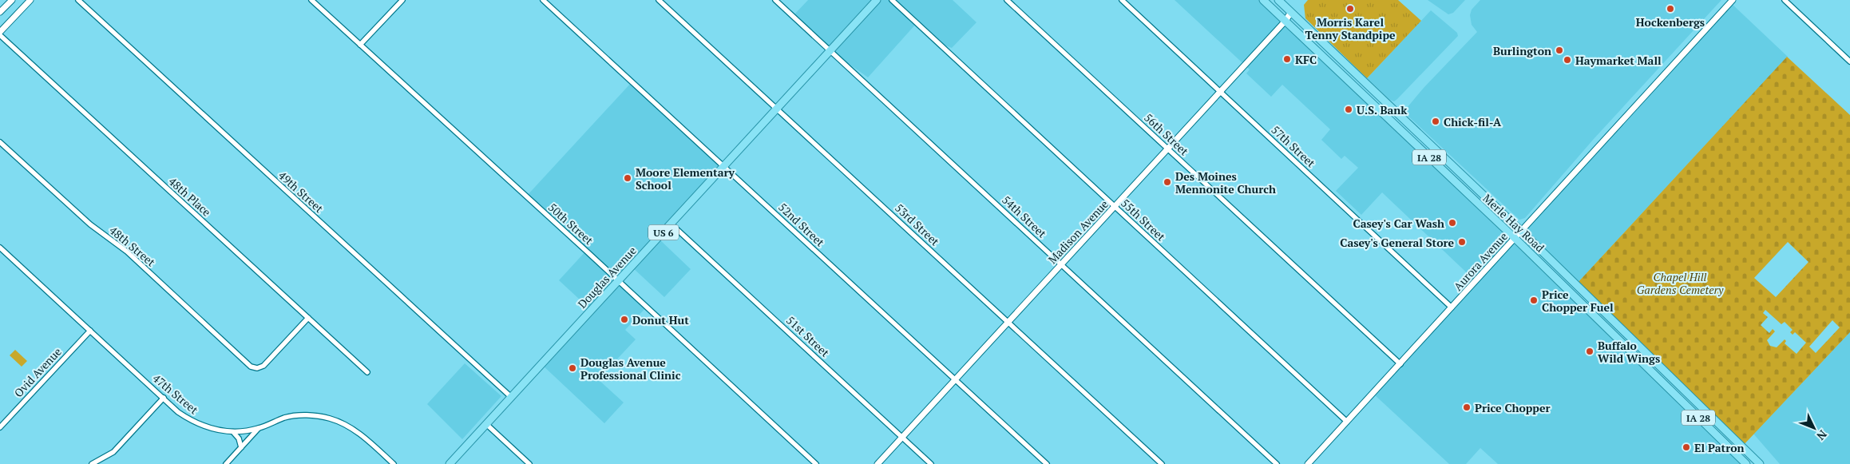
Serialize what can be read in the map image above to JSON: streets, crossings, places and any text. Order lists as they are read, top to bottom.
{
  "streets": {
    "main road": [
      "IA 28",
      "Merle Hay Road",
      "US 6",
      "Douglas Avenue"
    ],
    "street": [
      "56th Street",
      "57th Street",
      "49th Street",
      "48th Place",
      "54th Street",
      "55th Street",
      "50th Street",
      "52nd Street",
      "53rd Street",
      "Madison Avenue",
      "48th Street",
      "Aurora Avenue",
      "51st Street",
      "Ovid Avenue",
      "47th Street"
    ]
  },
  "crossings": [
    ["56th Street", "Madison Avenue"],
    ["56th Street", "Aurora Avenue"],
    ["57th Street", "Madison Avenue"],
    ["57th Street", "Aurora Avenue"],
    ["49th Street", "Douglas Avenue"],
    ["48th Place", "48th Street"],
    ["54th Street", "Madison Avenue"],
    ["54th Street", "Douglas Avenue"],
    ["55th Street", "Madison Avenue"],
    ["55th Street", "Aurora Avenue"],
    ["Merle Hay Road", "Madison Avenue"],
    ["Merle Hay Road", "Aurora Avenue"],
    ["50th Street", "Douglas Avenue"],
    ["52nd Street", "Madison Avenue"],
    ["52nd Street", "Douglas Avenue"],
    ["53rd Street", "Madison Avenue"],
    ["53rd Street", "Douglas Avenue"],
    ["Madison Avenue", "51st Street"],
    ["Douglas Avenue", "51st Street"],
    ["Ovid Avenue", "47th Street"]
  ],
  "parks": ["Chapel Hill Gardens Cemetery"],
  "places": [
    "Morris Karel Tenny Standpipe",
    "Hockenbergs",
    "Burlington",
    "KFC",
    "Haymarket Mall",
    "U.S. Bank",
    "Chick-fil-A",
    "Moore Elementary School",
    "Des Moines Mennonite Church",
    "Casey's Car Wash",
    "Casey's General Store",
    "Price Chopper Fuel",
    "Donut Hut",
    "Buffalo Wild Wings",
    "Douglas Avenue Professional Clinic",
    "Price Chopper",
    "El Patron"
  ],
  "north": "bottom right"
}
